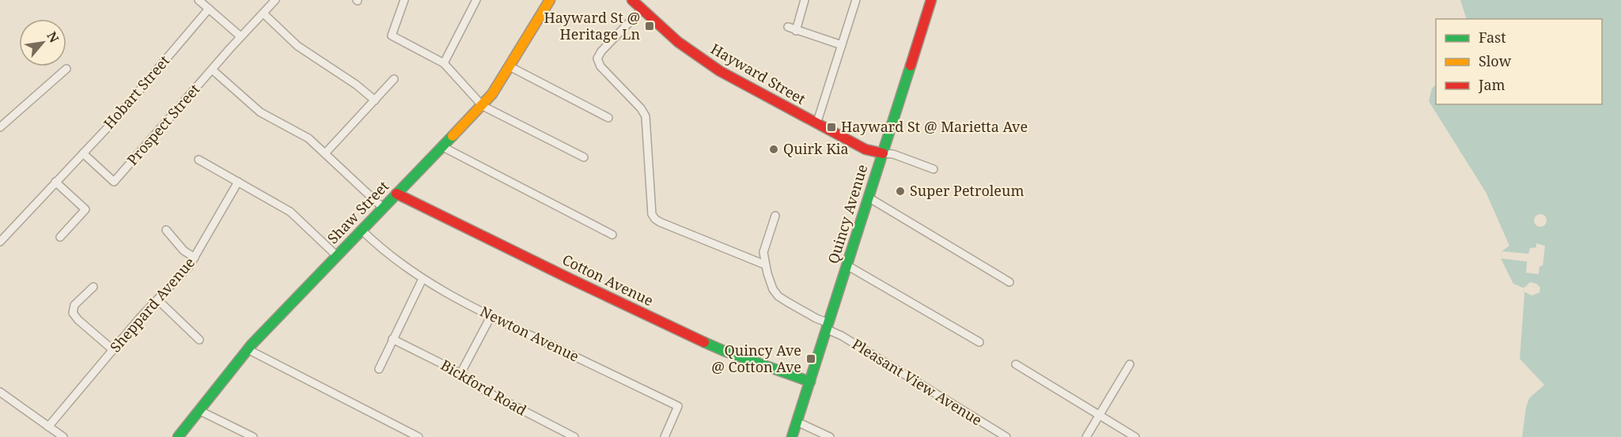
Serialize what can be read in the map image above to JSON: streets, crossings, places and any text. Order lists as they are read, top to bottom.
{
  "streets": {
    "street": [
      "Hayward Street",
      "Hobart Street",
      "Prospect Street",
      "Shaw Street",
      "Quincy Avenue",
      "Cotton Avenue",
      "Sheppard Avenue",
      "Newton Avenue",
      "Pleasant View Avenue",
      "Bickford Road"
    ]
  },
  "crossings": [
    ["Hayward Street", "Quincy Avenue"],
    ["Hobart Street", "Prospect Street"],
    ["Shaw Street", "Cotton Avenue"],
    ["Shaw Street", "Newton Avenue"],
    ["Quincy Avenue", "Cotton Avenue"],
    ["Quincy Avenue", "Pleasant View Avenue"]
  ],
  "places": {
    "transit": ["Hayward St @ Heritage Ln", "Hayward St @ Marietta Ave", "Quincy Ave @ Cotton Ave"],
    "other": ["Quirk Kia", "Super Petroleum"]
  },
  "legend": ["Fast", "Slow", "Jam"],
  "north": "top right"
}
